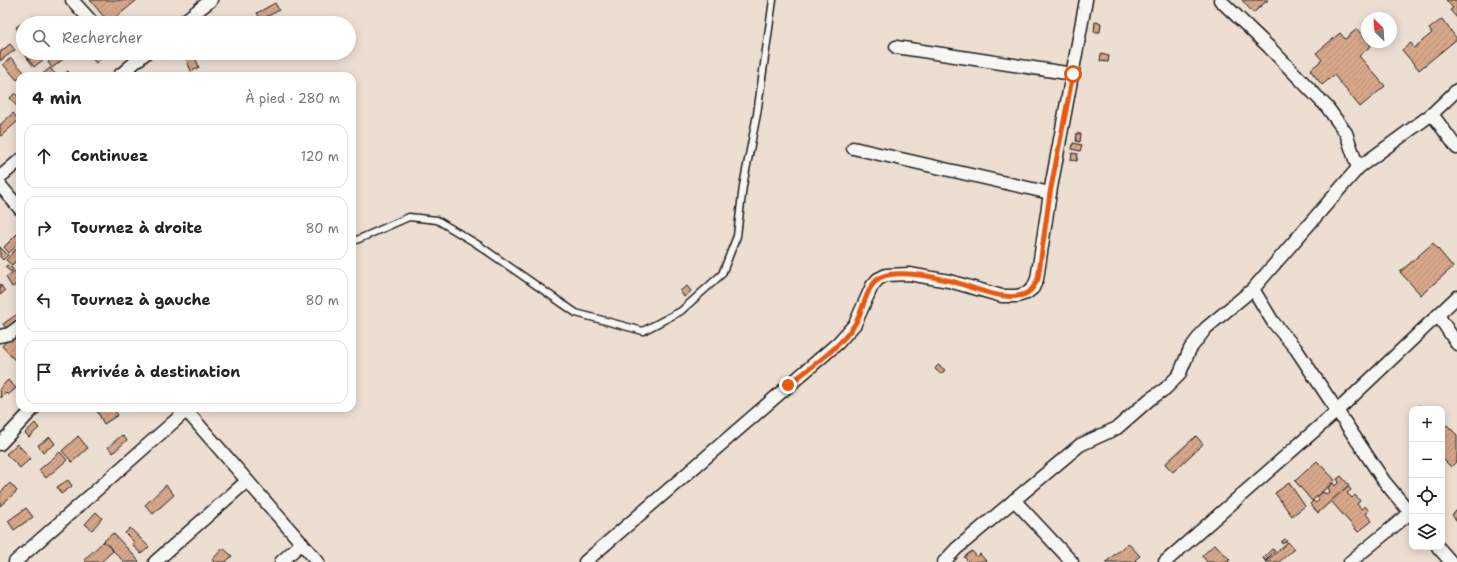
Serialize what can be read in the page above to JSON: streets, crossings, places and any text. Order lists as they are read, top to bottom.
{
  "north": "top left",
  "page": {
    "search": "Rechercher",
    "heading": ["4 min", "À pied · 280 m"],
    "list": [
      ["Continuez", "120 m"],
      ["Tournez à droite", "80 m"],
      ["Tournez à gauche", "80 m"],
      "Arrivée à destination"
    ],
    "map_buttons": ["+", "−"]
  }
}
